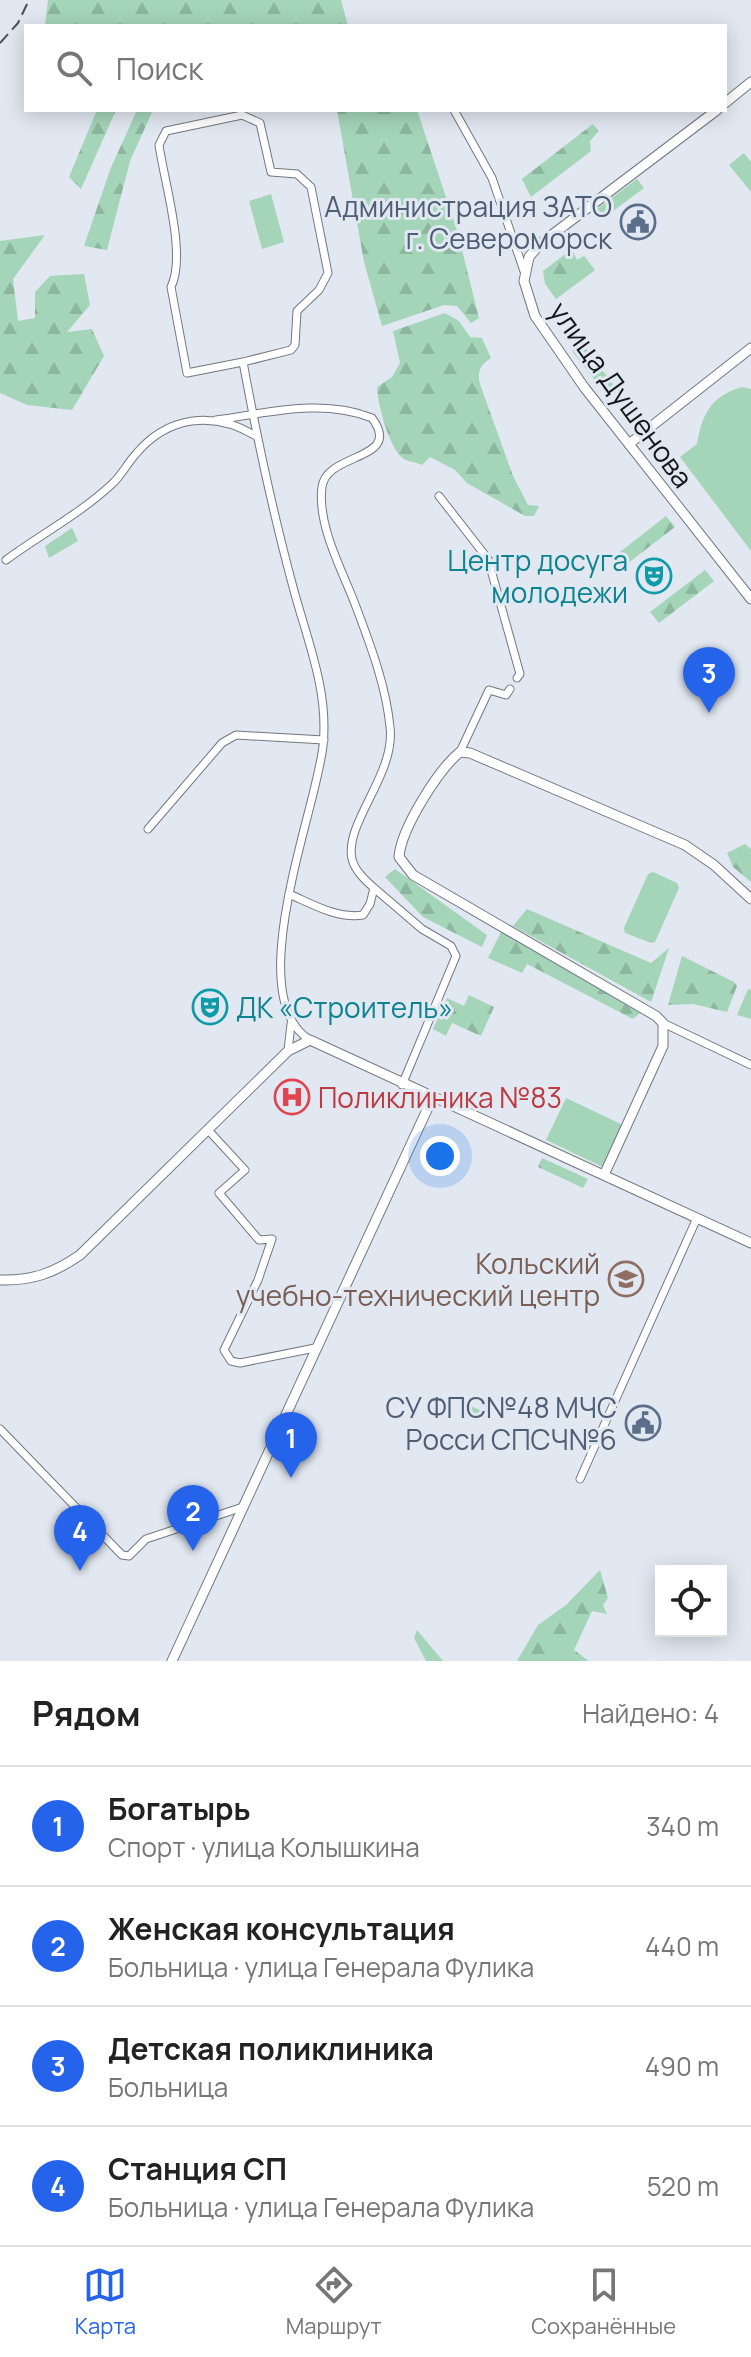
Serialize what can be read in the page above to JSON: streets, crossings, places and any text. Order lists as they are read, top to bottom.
{
  "streets": {
    "street": ["улица Душенова"]
  },
  "places": {
    "public building": ["Администрация ЗАТО г. Североморск", "СУ ФПС№48 МЧС Росси СПСЧ№6"],
    "theatre": ["Центр досуга молодежи", "ДК «Строитель»"],
    "hospital": ["Поликлиника №83"],
    "school or university": ["Кольский учебно-технический центр"]
  },
  "page": {
    "search": "Поиск",
    "pins": [
      "3",
      "1",
      "2",
      "4"
    ],
    "heading": ["Рядом", "Найдено: 4"],
    "list": [
      {
        "mark": "1",
        "name": "Богатырь",
        "note": "Спорт · улица Колышкина",
        "value": "340 m"
      },
      {
        "mark": "2",
        "name": "Женская консультация",
        "note": "Больница · улица Генерала Фулика",
        "value": "440 m"
      },
      {
        "mark": "3",
        "name": "Детская поликлиника",
        "note": "Больница",
        "value": "490 m"
      },
      {
        "mark": "4",
        "name": "Станция СП",
        "note": "Больница · улица Генерала Фулика",
        "value": "520 m"
      }
    ],
    "nav": ["Карта", "Маршрут", "Сохранённые"]
  }
}
